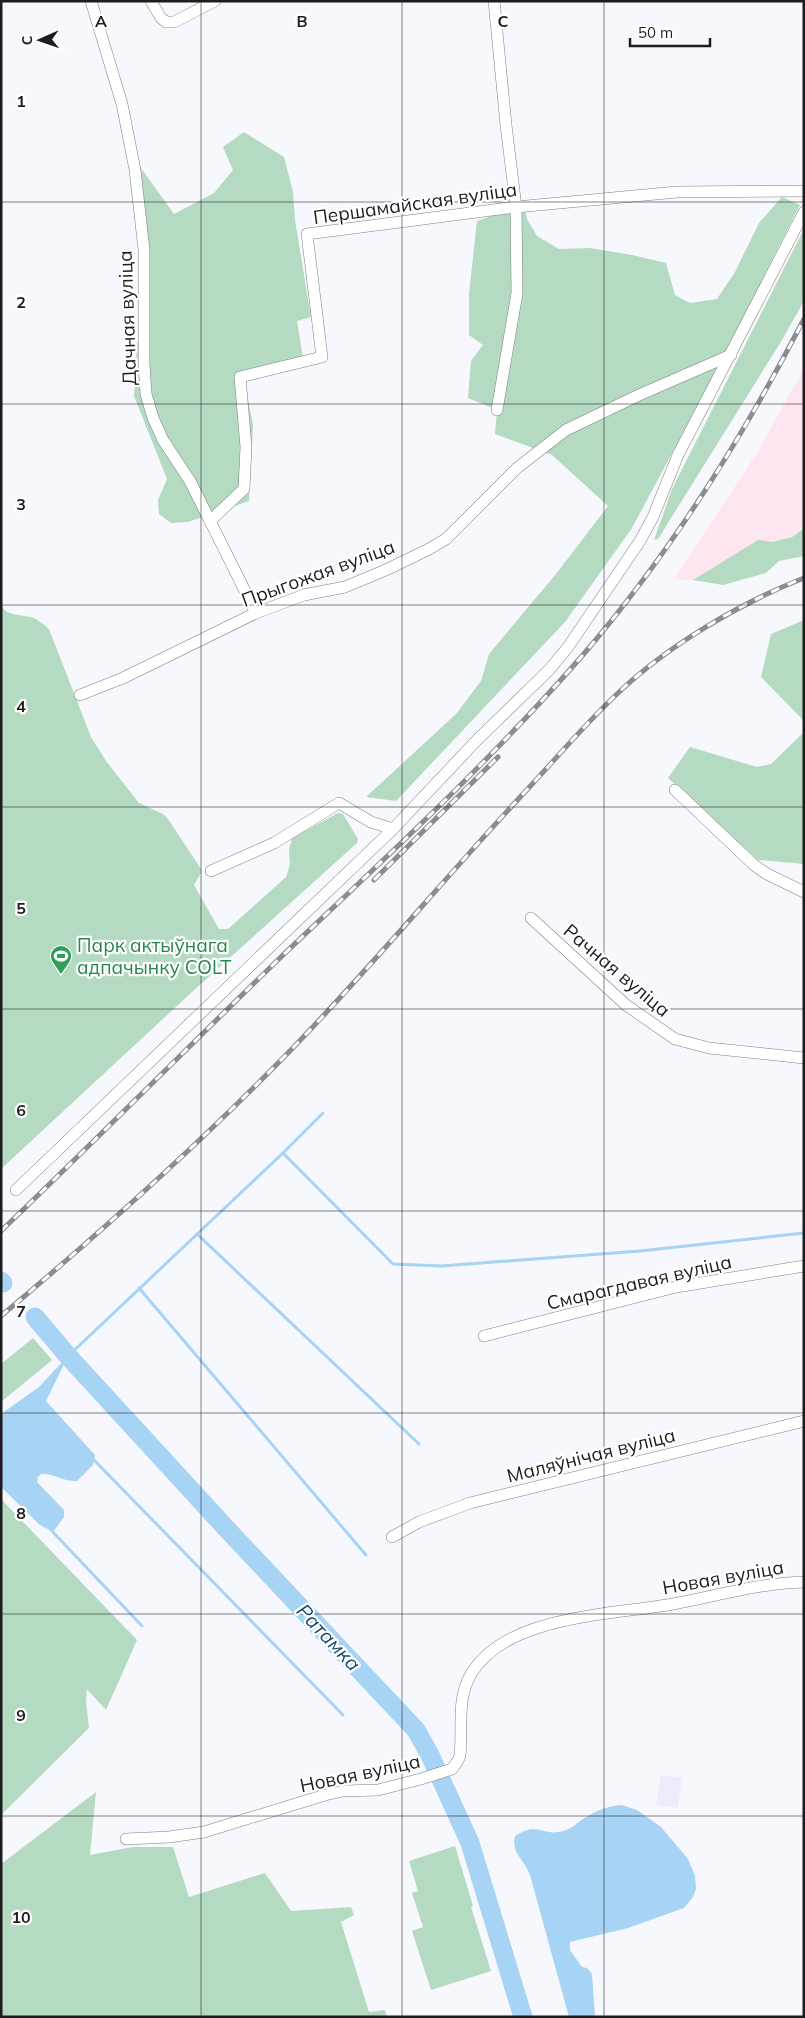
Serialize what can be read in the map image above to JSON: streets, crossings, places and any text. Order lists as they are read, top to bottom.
{
  "streets": {
    "street": [
      "Першамайская вуліца",
      "Дачная вуліца",
      "Прыгожая вуліца",
      "Рачная вуліца",
      "Смарагдавая вуліца",
      "Маляўнічая вуліца",
      "Новая вуліца"
    ]
  },
  "crossings": [
    ["Першамайская вуліца", "Дачная вуліца"],
    ["Дачная вуліца", "Прыгожая вуліца"]
  ],
  "water": ["Ратамка"],
  "places": {
    "sports": ["Парк актыўнага адпачынку COLT"]
  },
  "scale_bar": "50 m",
  "north": "left",
  "grid": {
    "columns": ["A", "B", "C"],
    "rows": [
      "1",
      "2",
      "3",
      "4",
      "5",
      "6",
      "7",
      "8",
      "9",
      "10"
    ]
  }
}
